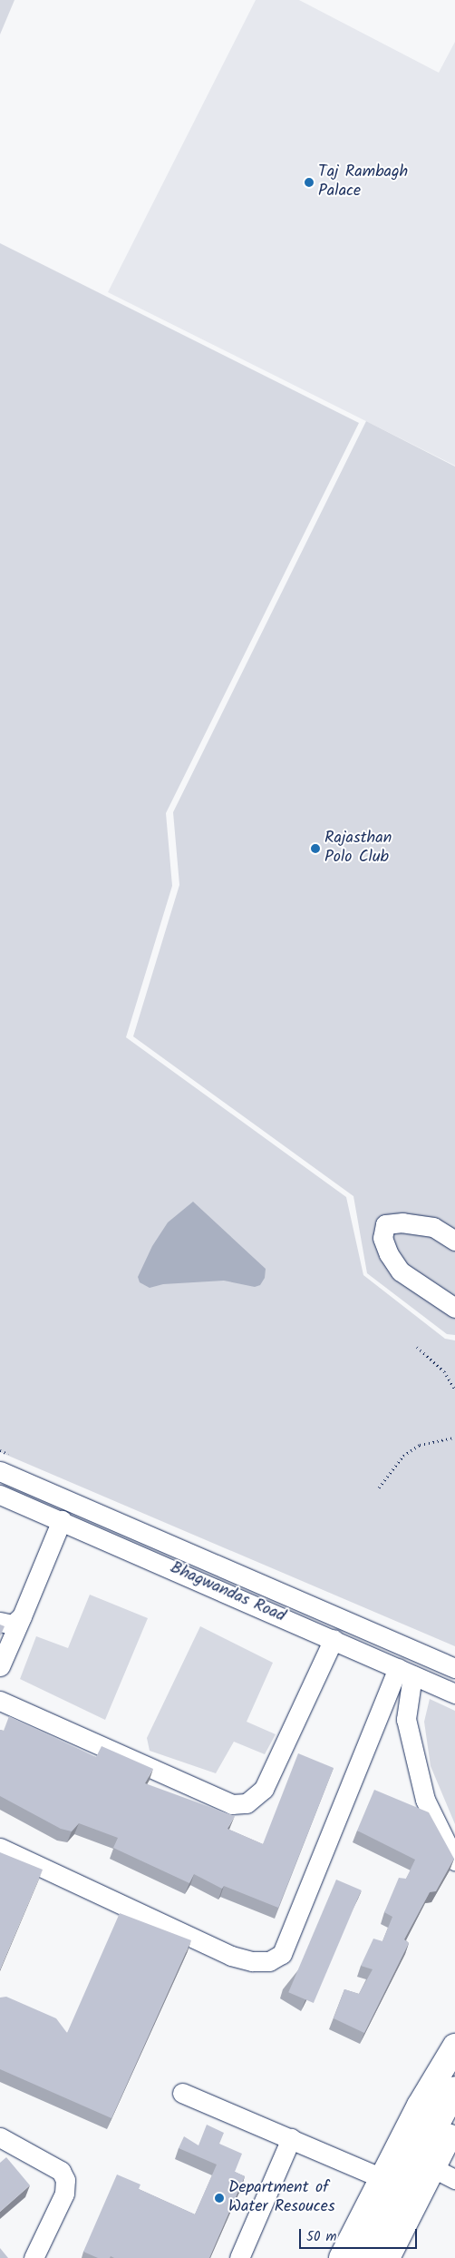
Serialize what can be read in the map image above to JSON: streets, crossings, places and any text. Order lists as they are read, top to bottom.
{
  "streets": {
    "street": ["Bhagwandas Road"]
  },
  "places": ["Taj Rambagh Palace", "Rajasthan Polo Club", "Department of Water Resouces"],
  "scale_bar": "50 m"
}
